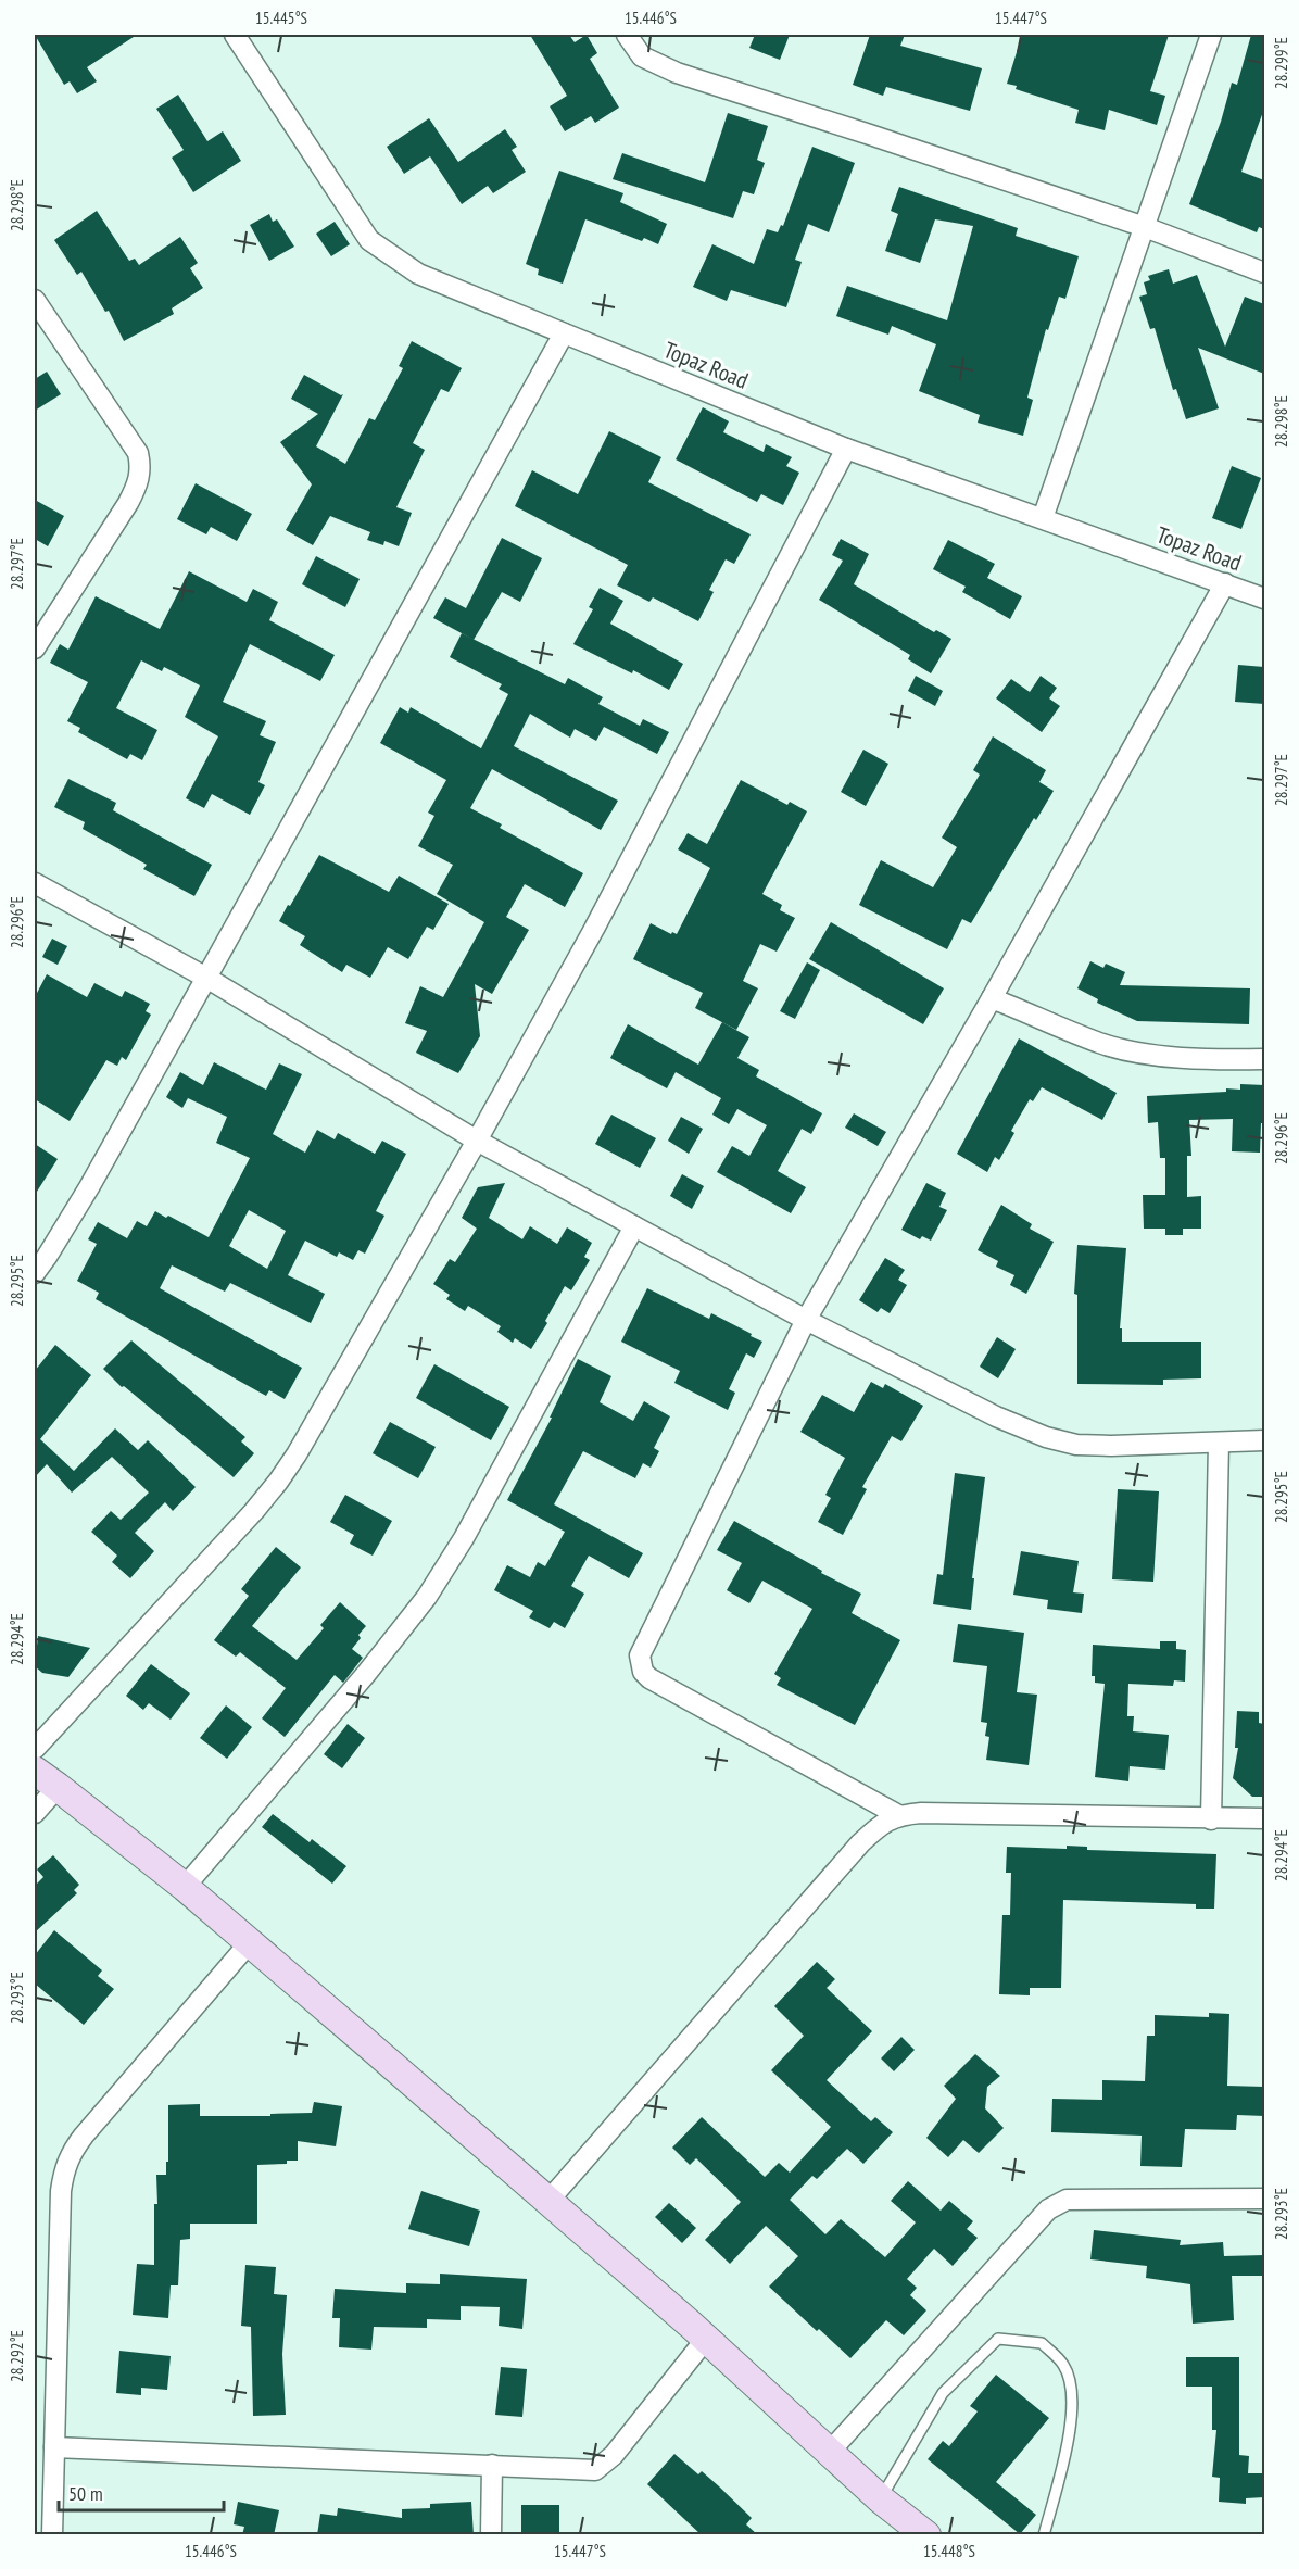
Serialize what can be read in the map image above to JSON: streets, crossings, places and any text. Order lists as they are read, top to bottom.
{
  "streets": {
    "street": ["Topaz Road"]
  },
  "scale_bar": "50 m",
  "coordinates": [
    "15.445°S",
    "15.446°S",
    "15.447°S",
    "28.299°E",
    "28.298°E",
    "28.297°E",
    "28.296°E",
    "28.295°E",
    "28.294°E",
    "28.293°E",
    "28.292°E",
    "15.448°S"
  ]
}
